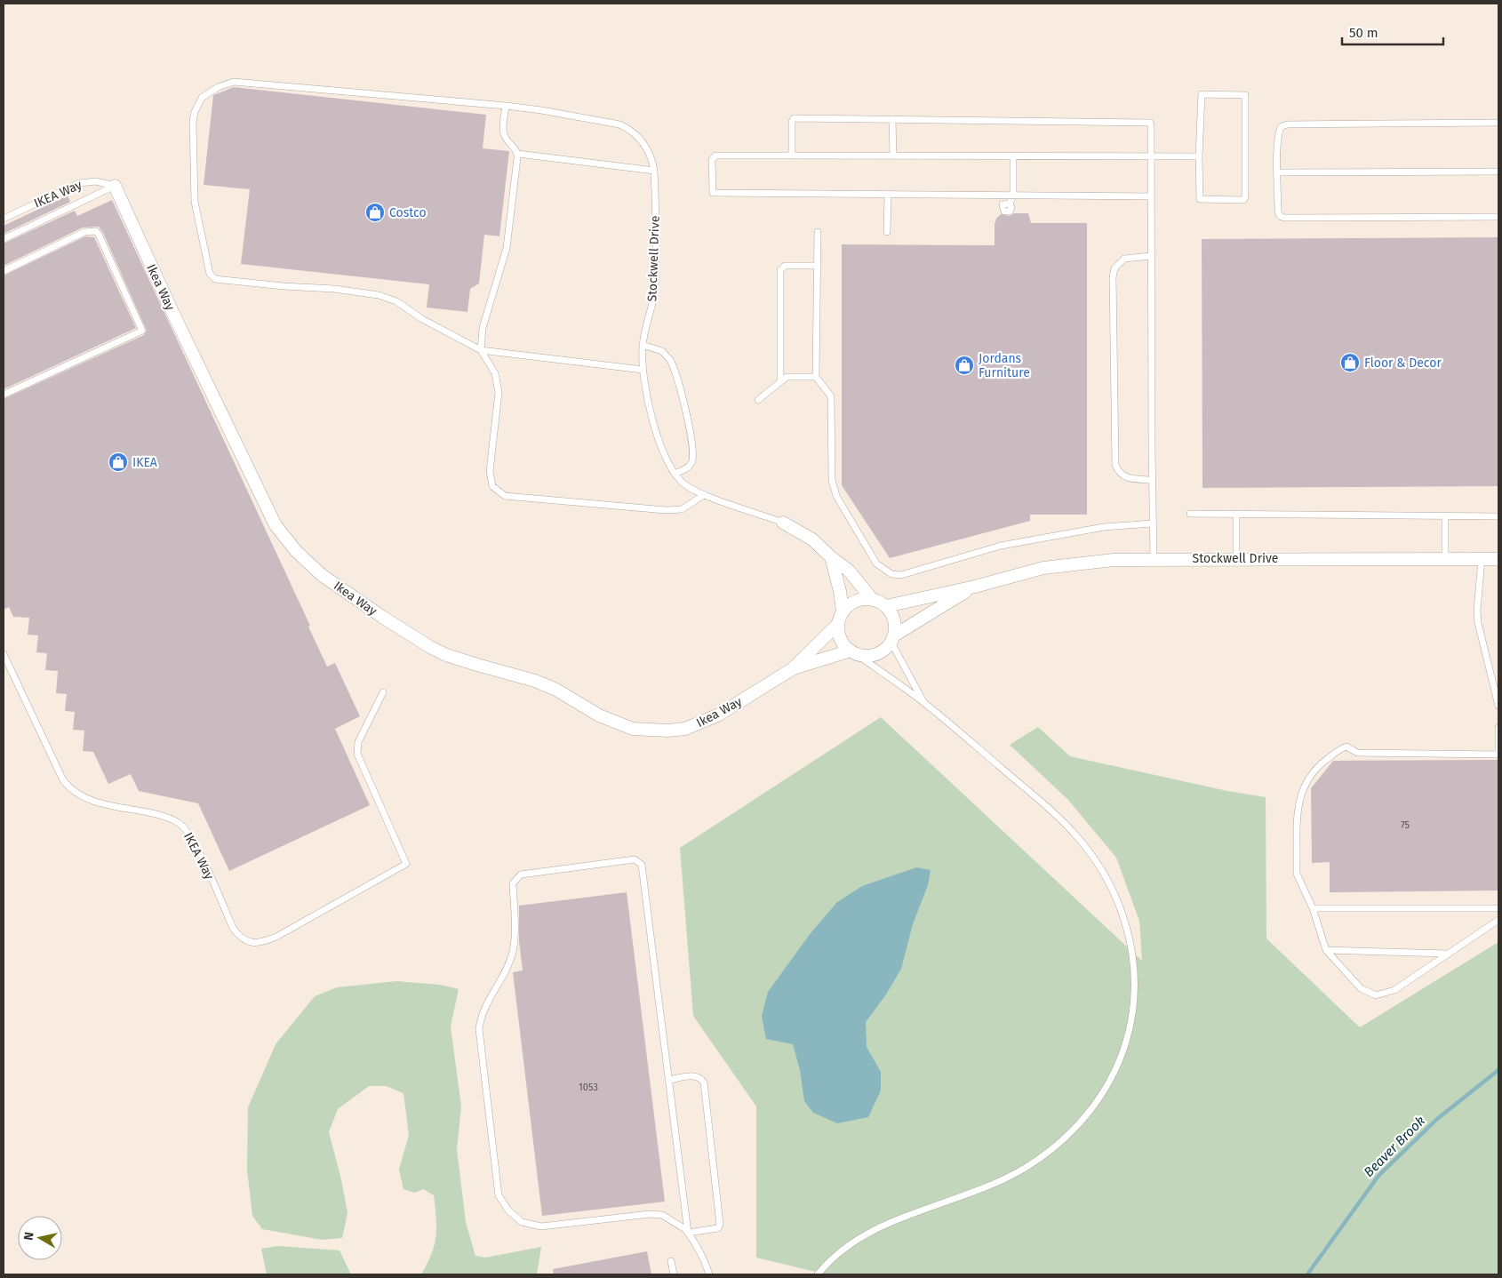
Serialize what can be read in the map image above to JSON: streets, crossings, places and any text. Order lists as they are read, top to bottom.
{
  "streets": {
    "street": ["Stockwell Drive", "Ikea Way"],
    "lane": ["IKEA Way"]
  },
  "crossings": [
    ["IKEA Way", "Ikea Way"],
    ["Stockwell Drive", "Ikea Way"]
  ],
  "water": ["Beaver Brook"],
  "places": {
    "shop": [
      "Costco",
      "Floor & Decor",
      "Jordans Furniture",
      "IKEA"
    ]
  },
  "house_numbers": ["75", "1053"],
  "scale_bar": "50 m",
  "north": "left"
}
